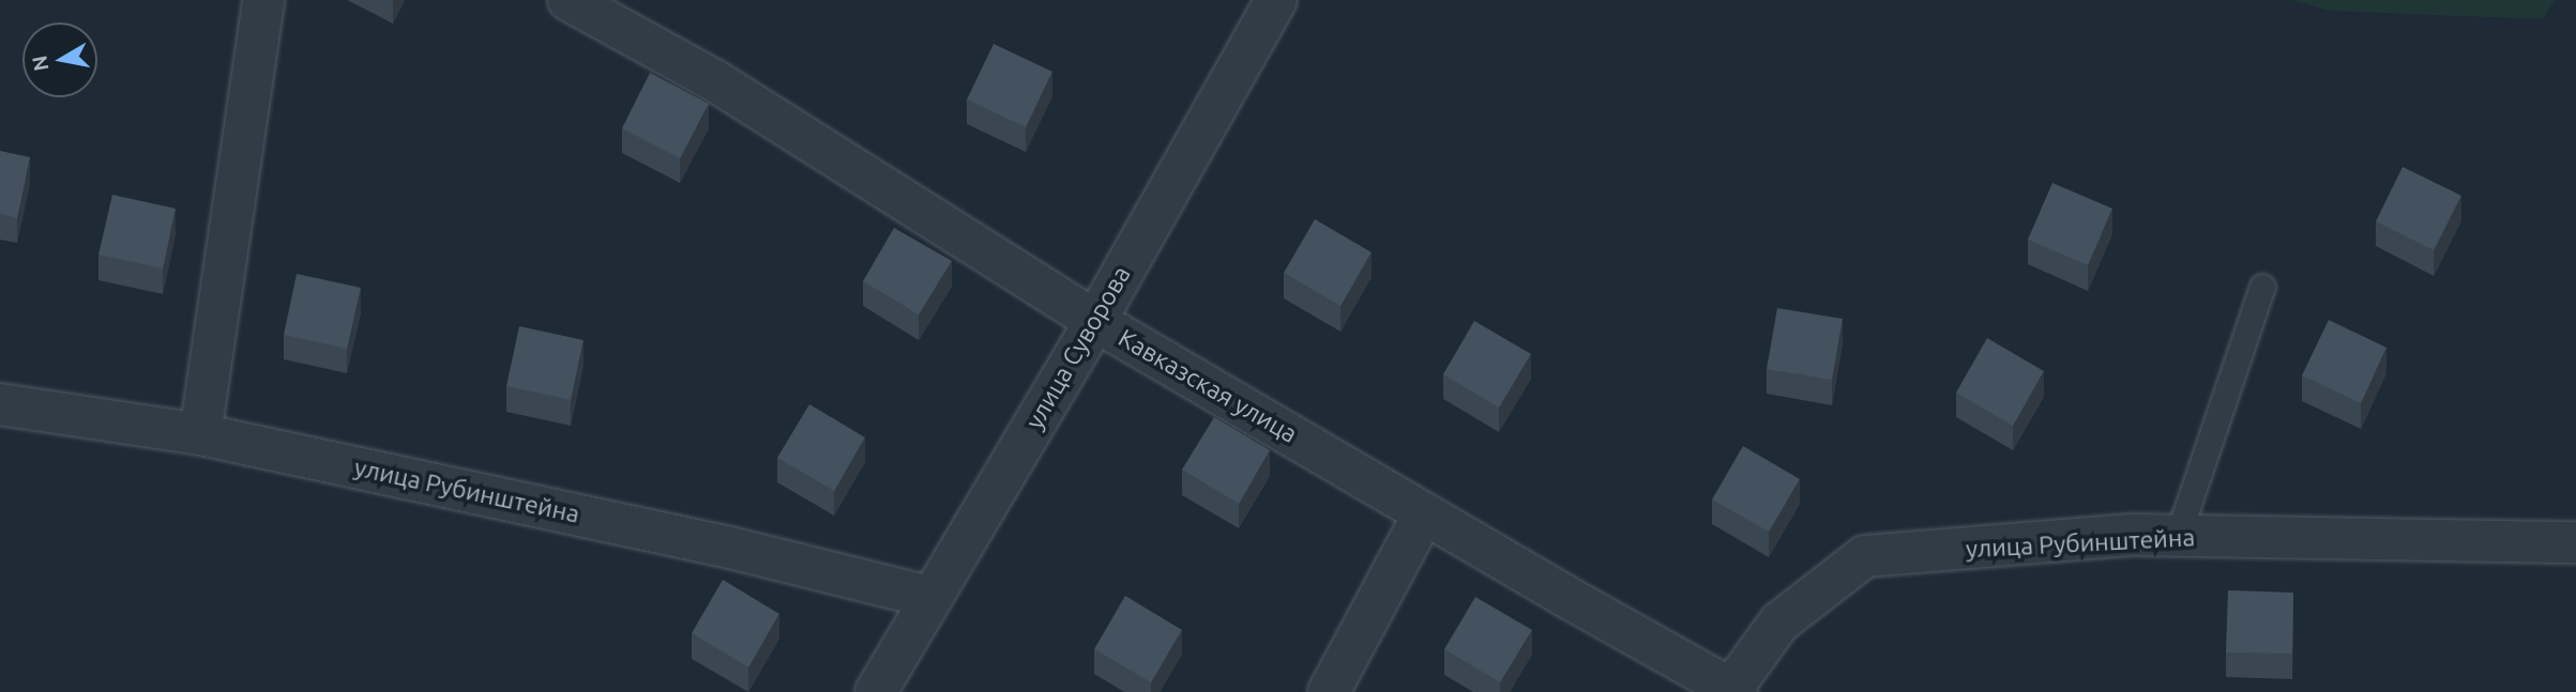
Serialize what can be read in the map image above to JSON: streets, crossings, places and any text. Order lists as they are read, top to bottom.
{
  "streets": {
    "street": ["улица Суворова", "Кавказская улица", "улица Рубинштейна"]
  },
  "crossings": [
    ["улица Суворова", "Кавказская улица"],
    ["улица Суворова", "улица Рубинштейна"],
    ["Кавказская улица", "улица Рубинштейна"]
  ],
  "north": "left"
}
